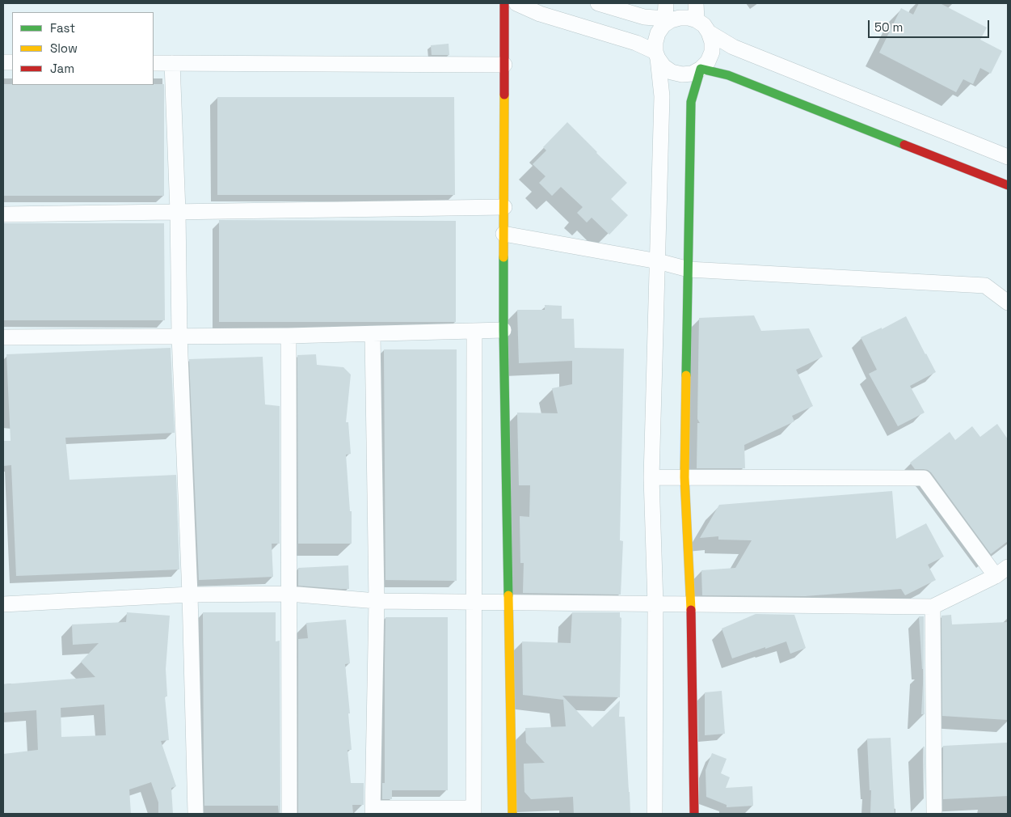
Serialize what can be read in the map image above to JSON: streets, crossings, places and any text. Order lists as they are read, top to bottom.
{
  "legend": ["Fast", "Slow", "Jam"],
  "scale_bar": "50 m"
}
